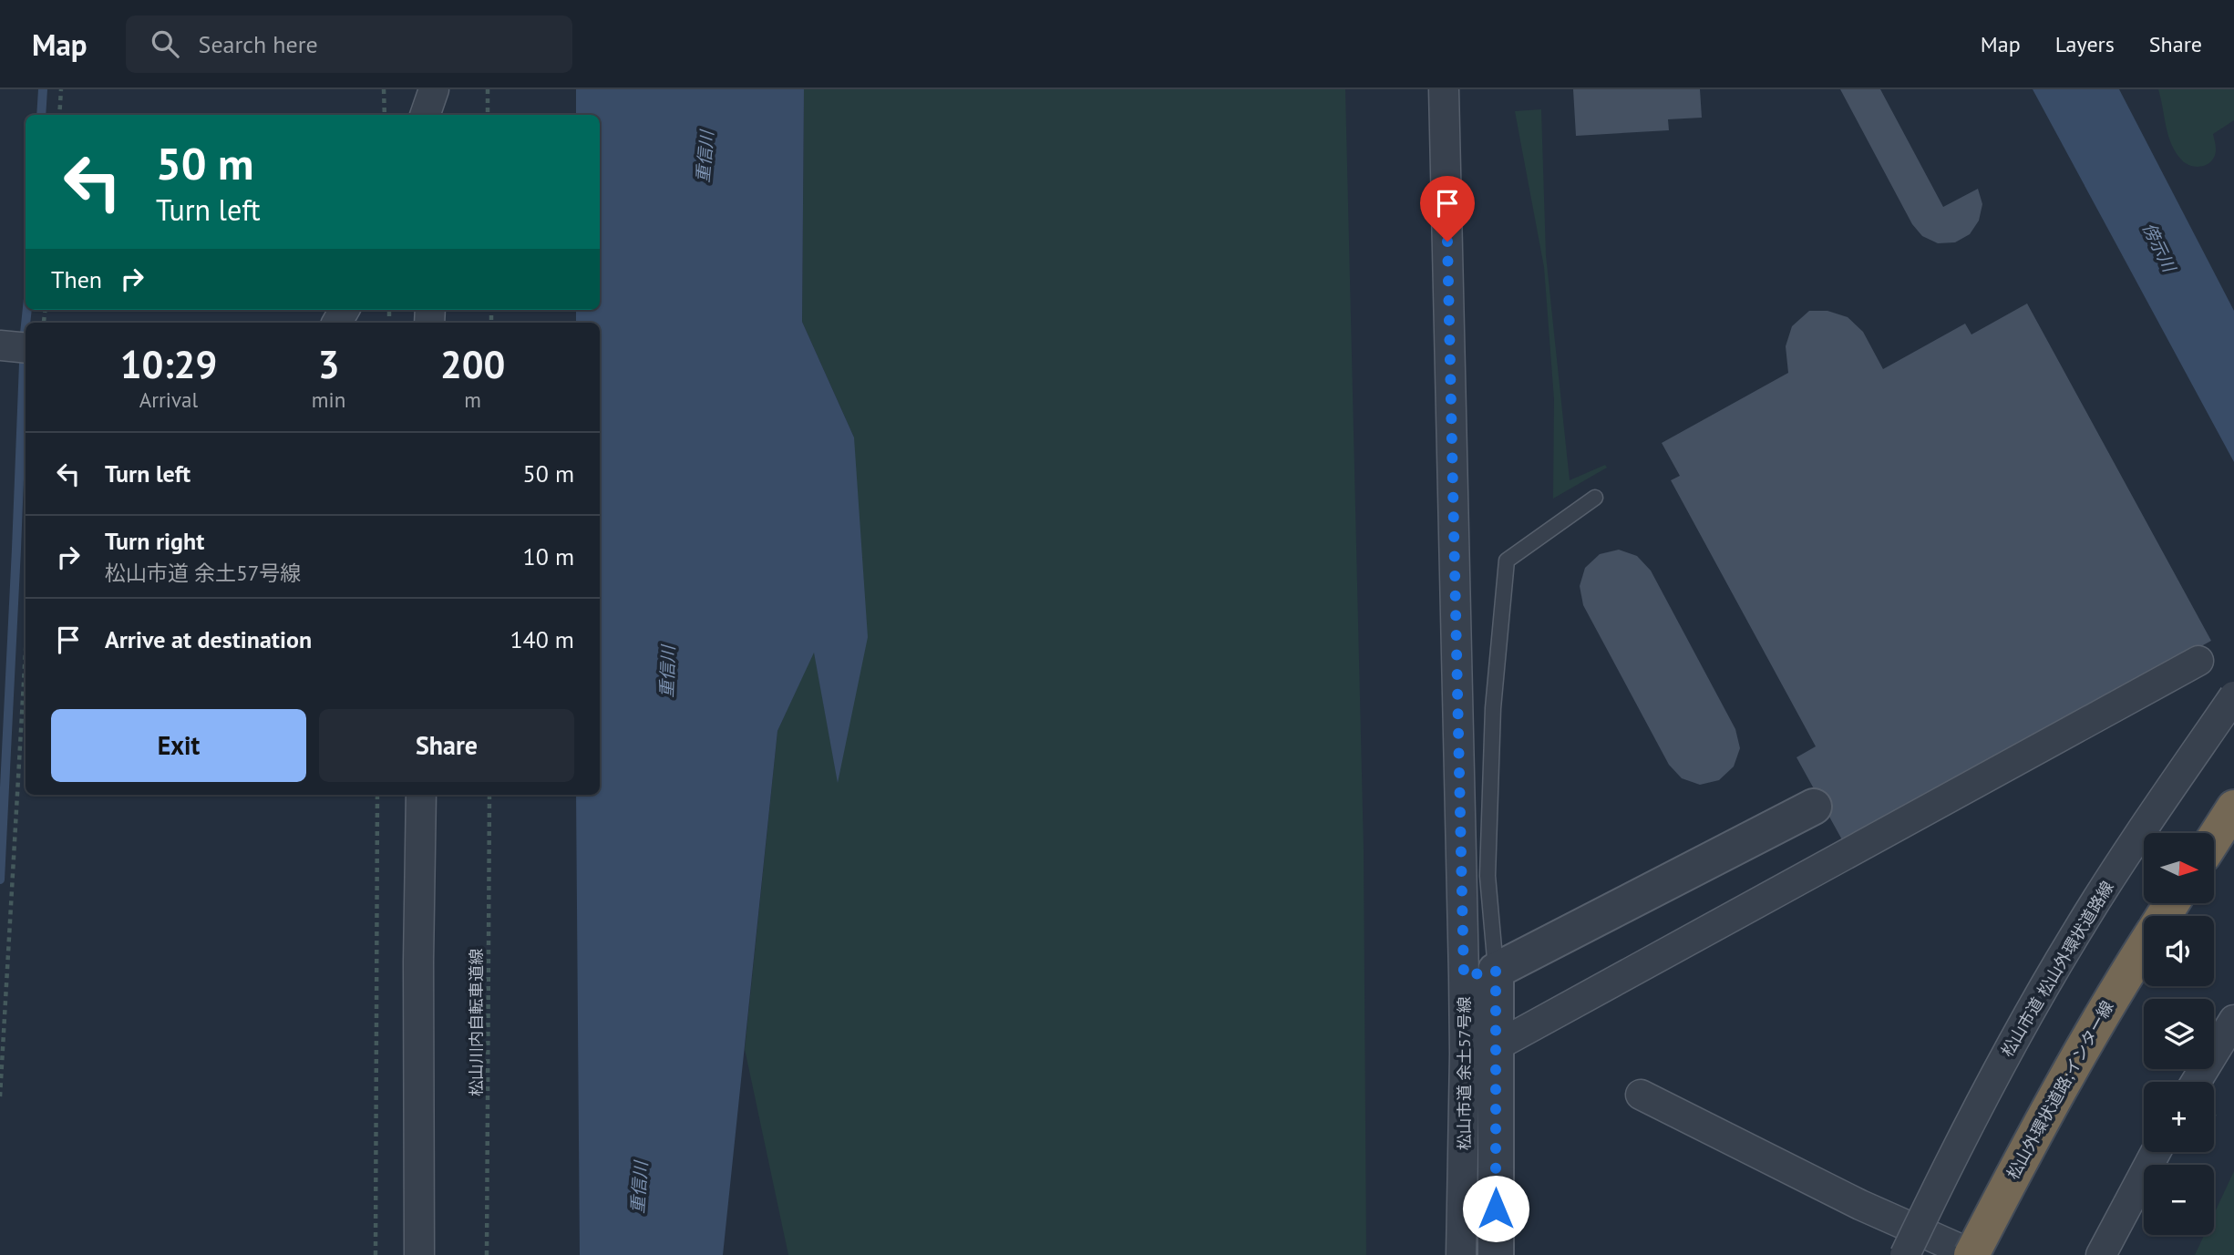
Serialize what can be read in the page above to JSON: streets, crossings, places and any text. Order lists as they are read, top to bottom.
{
  "streets": {
    "highway": ["松山外環状道路;インター線"],
    "street": ["松山市道 松山外環状道路線", "松山市道 余土57号線"],
    "path": ["松山川内自転車道線"]
  },
  "water": ["重信川", "傍示川"],
  "north": "right",
  "page": {
    "header": "Map",
    "search": "Search here",
    "nav": ["Map", "Layers", "Share"],
    "turn": ["50 m", "Turn left"],
    "then": "Then",
    "eta": [
      "10:29",
      "Arrival",
      "3",
      "min",
      "200",
      "m"
    ],
    "list": [
      {
        "name": "Turn left",
        "value": "50 m"
      },
      {
        "name": "Turn right",
        "note": "松山市道 余土57号線",
        "value": "10 m"
      },
      {
        "name": "Arrive at destination",
        "value": "140 m"
      }
    ],
    "buttons": ["Exit", "Share"],
    "map_buttons": ["+", "−"]
  }
}
